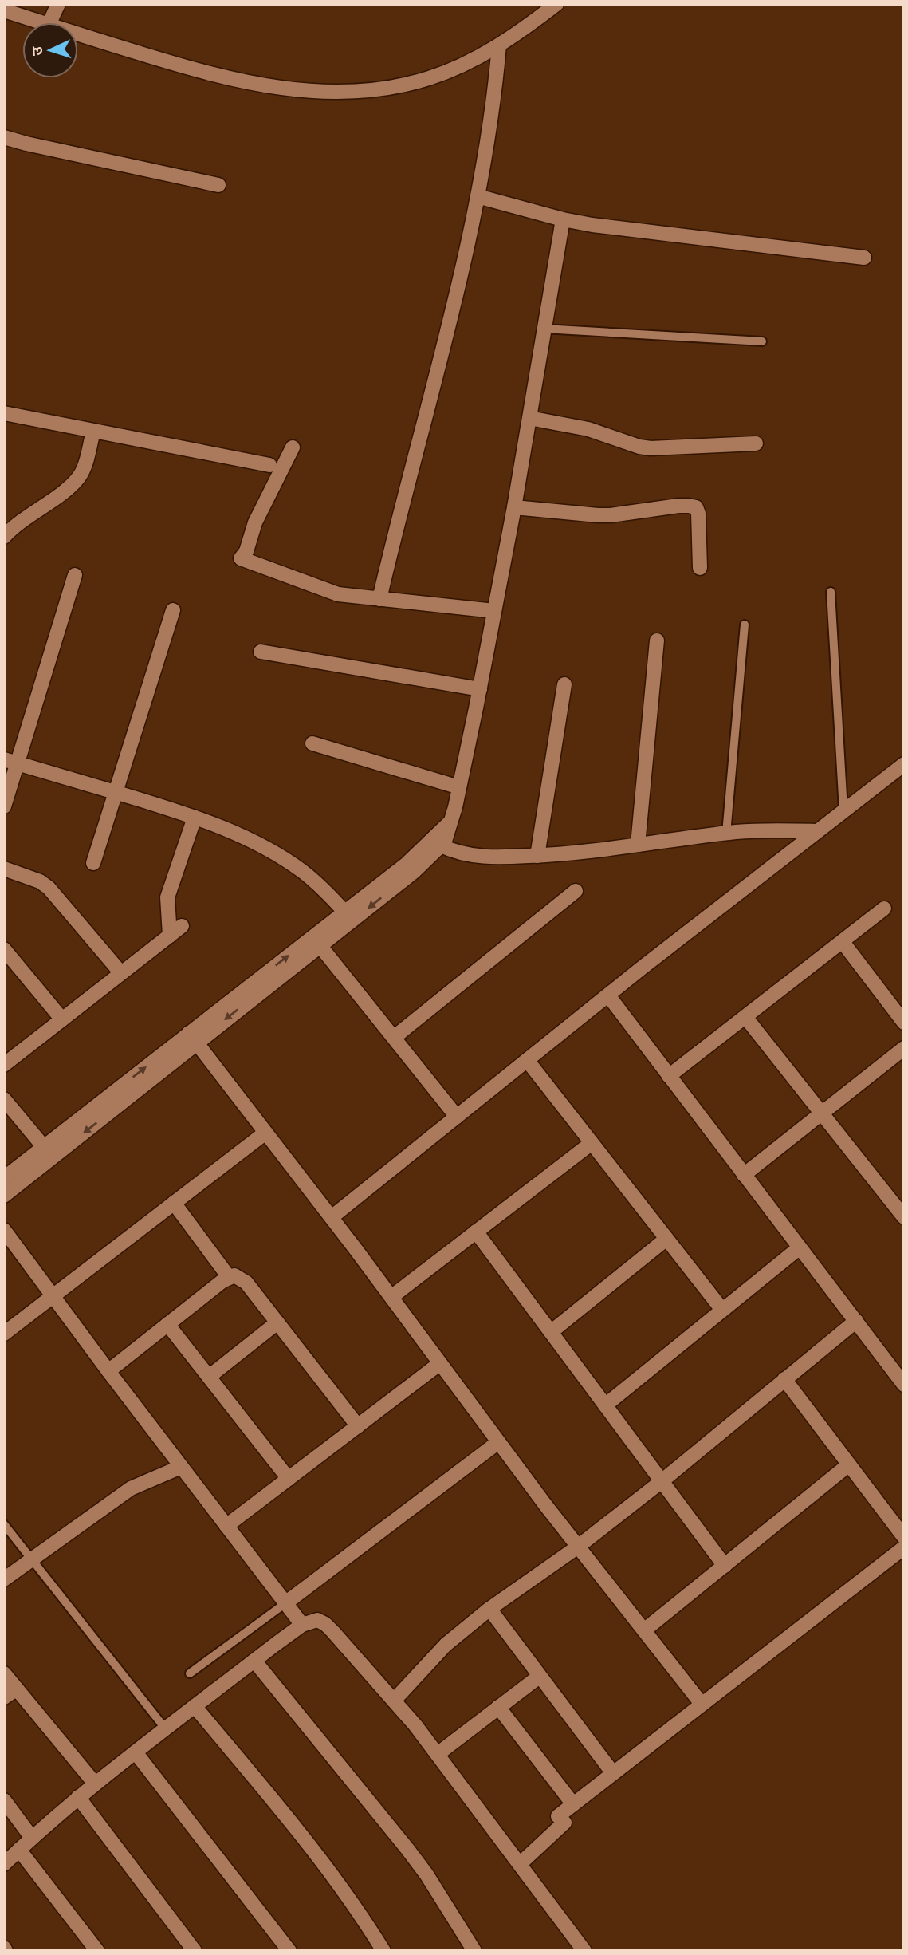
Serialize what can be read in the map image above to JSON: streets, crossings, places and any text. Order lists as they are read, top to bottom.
{
  "north": "left"
}
